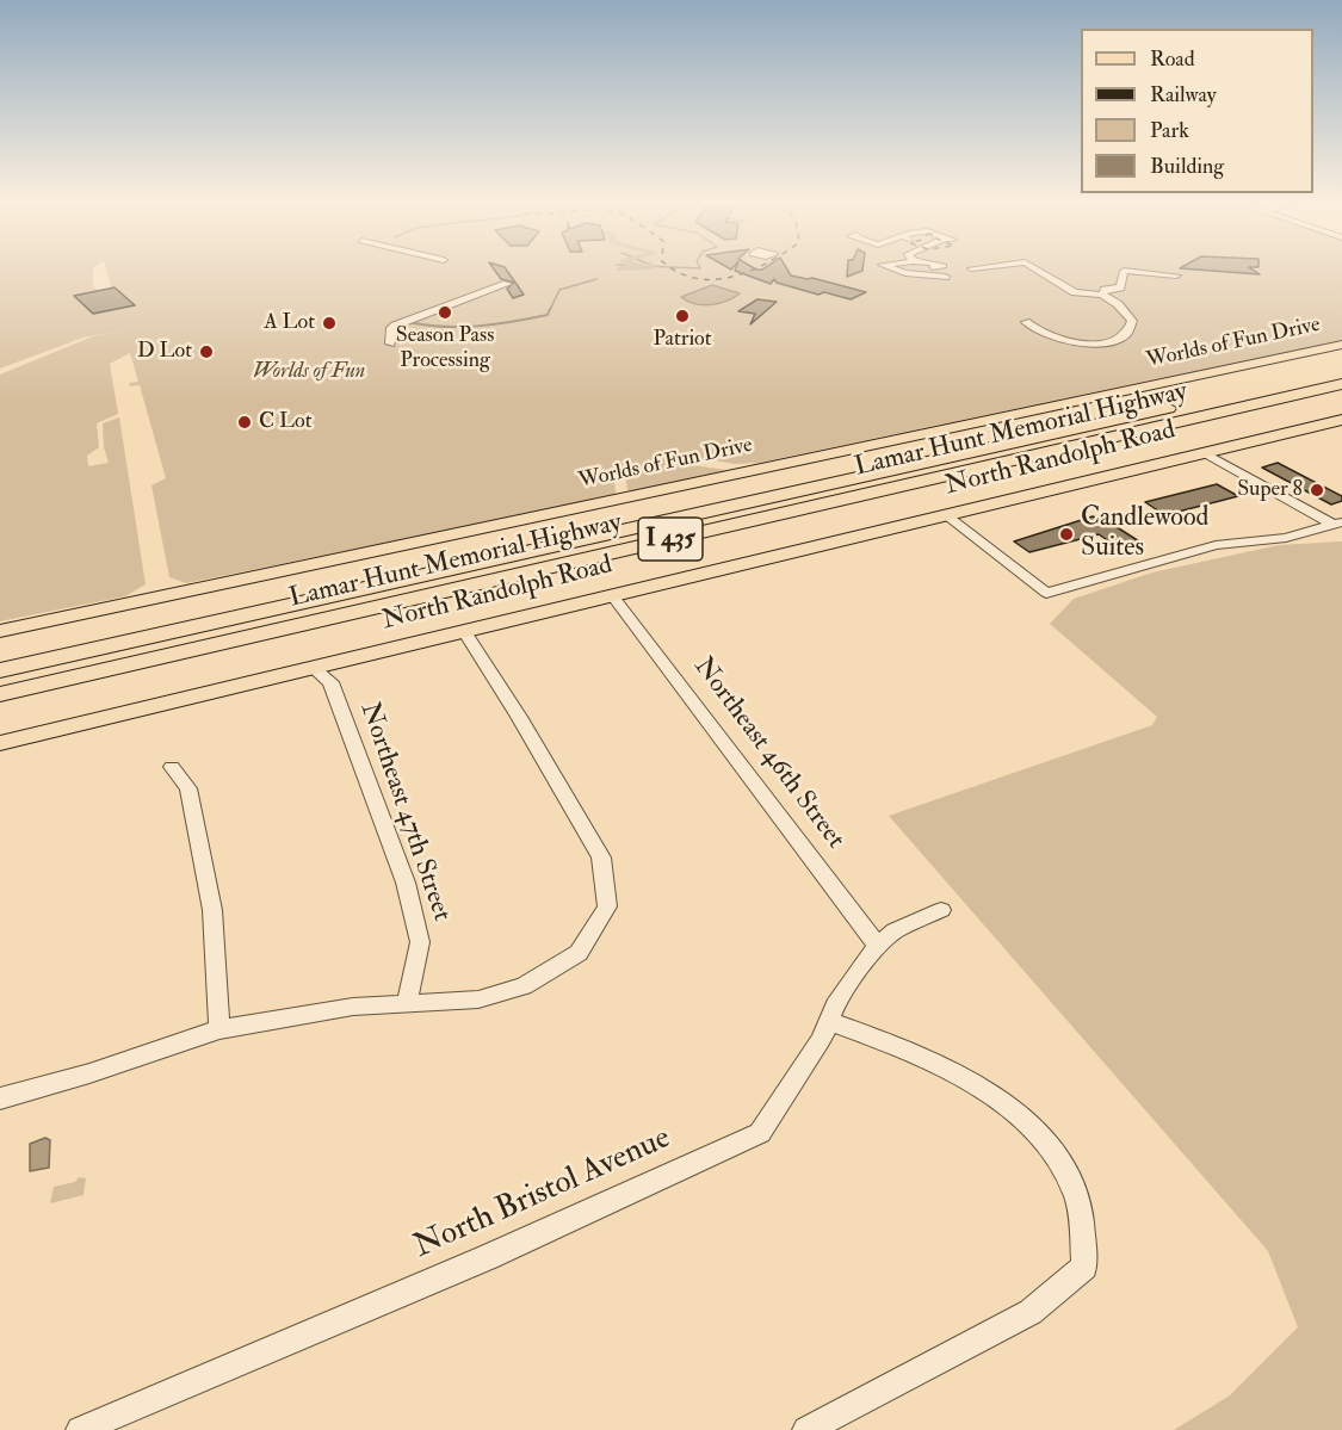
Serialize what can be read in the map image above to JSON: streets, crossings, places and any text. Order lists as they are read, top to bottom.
{
  "streets": {
    "highway": ["Lamar Hunt Memorial Highway", "I 435"],
    "main road": ["Worlds of Fun Drive", "North Randolph Road"],
    "street": ["Northeast 46th Street", "Northeast 47th Street", "North Bristol Avenue"]
  },
  "crossings": [
    ["North Randolph Road", "Northeast 46th Street"],
    ["North Randolph Road", "Northeast 47th Street"],
    ["Northeast 46th Street", "North Bristol Avenue"]
  ],
  "parks": ["Worlds of Fun"],
  "places": [
    "Season Pass Processing",
    "Patriot",
    "A Lot",
    "D Lot",
    "C Lot",
    "Super 8",
    "Candlewood Suites"
  ],
  "legend": [
    "Road",
    "Railway",
    "Park",
    "Building"
  ]
}
